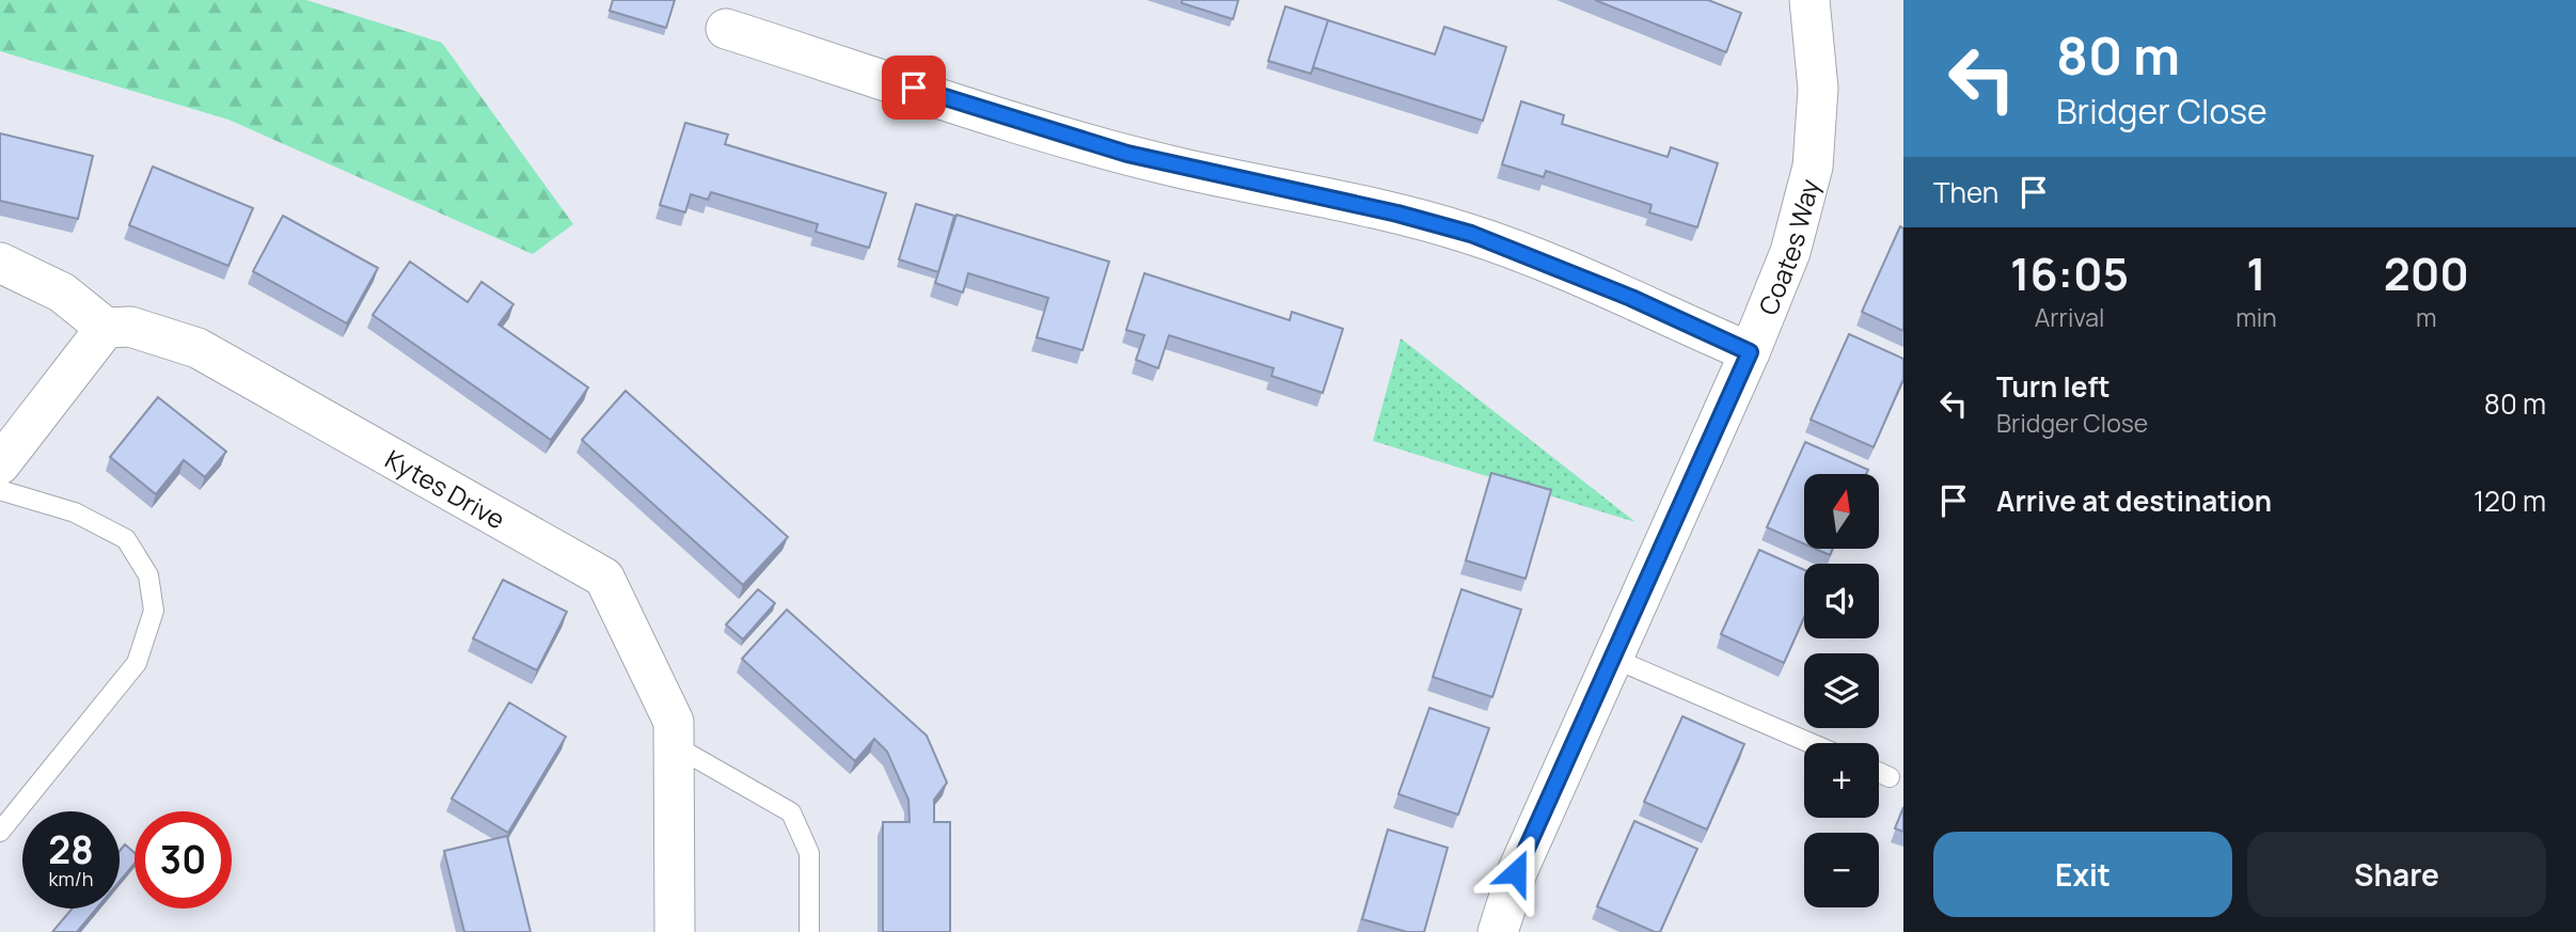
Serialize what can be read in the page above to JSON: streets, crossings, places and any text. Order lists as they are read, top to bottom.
{
  "streets": {
    "street": ["Coates Way", "Kytes Drive"]
  },
  "north": "top",
  "page": {
    "turn": ["80 m", "Bridger Close"],
    "then": "Then",
    "eta": [
      "16:05",
      "Arrival",
      "1",
      "min",
      "200",
      "m"
    ],
    "list": [
      {
        "name": "Turn left",
        "note": "Bridger Close",
        "value": "80 m"
      },
      {
        "name": "Arrive at destination",
        "value": "120 m"
      }
    ],
    "map_buttons": ["+", "−"],
    "speed": "28 km/h",
    "limit": "30",
    "buttons": ["Exit", "Share"]
  }
}
